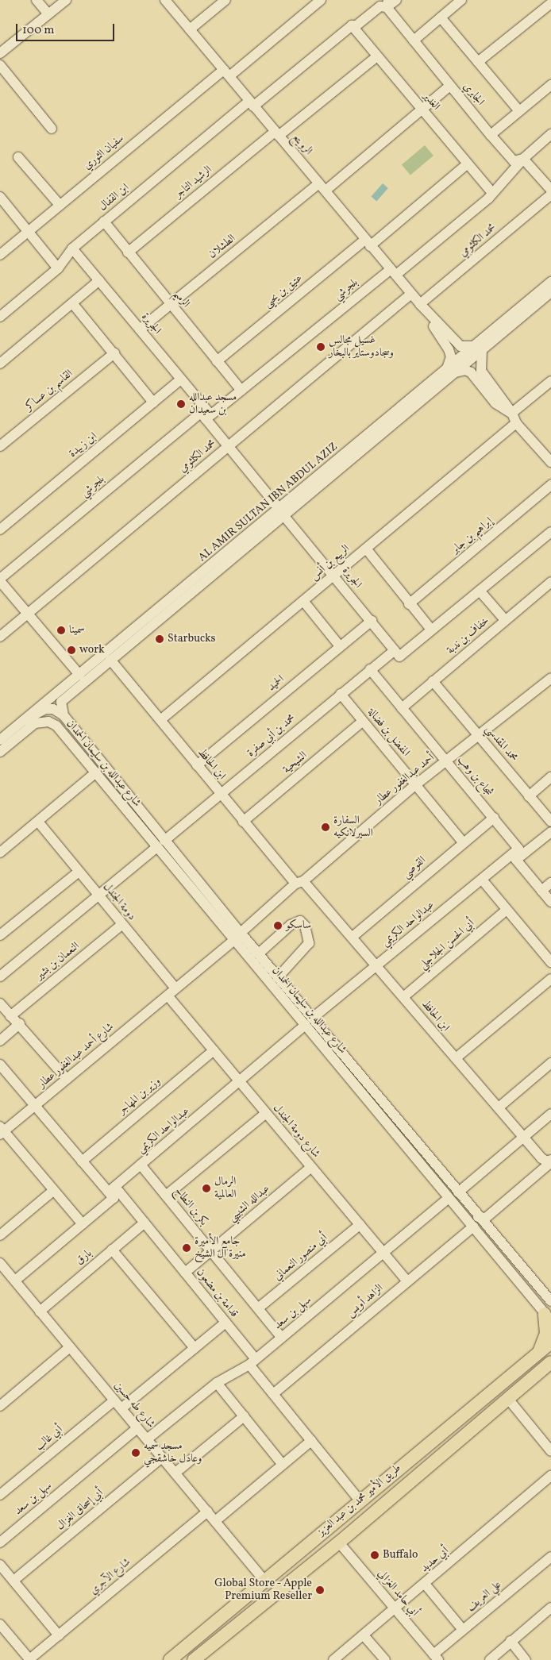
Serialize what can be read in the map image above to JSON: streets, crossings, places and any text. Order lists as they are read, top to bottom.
{
  "streets": {
    "main road": ["طريق الأمير محمد بن عبد العزيز"],
    "street": [
      "الجابري",
      "الغدير",
      "الرويتع",
      "سفيان الثوري",
      "الرشيد التاجر",
      "ابن القفال",
      "محمد الكلثومي",
      "الطشلان",
      "بلجرشي",
      "عتيق بن يحيى",
      "الرميم",
      "الجريرة",
      "القاسم بن عساكر",
      "ابن زبيدة",
      "AL AMIR SULTAN IBN ABDUL AZIZ",
      "إبراهيم بن جابر",
      "الربيع بن أنس",
      "خفاف بن ندبة",
      "الحميد",
      "المفضل بن فضالة",
      "محمد بن أبي صفرة",
      "محمد المقدسي",
      "الشيحية",
      "شارع عبدالله بن سليمان الحمدان",
      "ابن الحافظ",
      "شجاع بن وهب",
      "أحمد عبدالغفور عطار",
      "القوصي",
      "دومة الجندل",
      "عبدالواحد الكريمي",
      "أبي الحسن الجلاجلي",
      "النعمان بن بشير",
      "شارع أحمد عبدالغفور عطار",
      "وزير بن المهاجر",
      "شارع دومة الجندل",
      "عبدالله الشبيبي",
      "بكر بن النطاح",
      "بارق",
      "أبي منصور النعماني",
      "قدامة بن مضعون",
      "الزاهد أويس",
      "سهل بن سعد",
      "شارع طه حسين",
      "أبي غالب",
      "أبي إسحاق الغزال",
      "أبي حديد",
      "شارع الآجري",
      "أبي حامد الغزالي",
      "علي العريف"
    ]
  },
  "crossings": [
    ["الجابري", "ابن القفال"],
    ["الجابري", "الطشلان"],
    ["الجابري", "بلجرشي"],
    ["الغدير", "الرشيد التاجر"],
    ["الغدير", "ابن القفال"],
    ["الغدير", "الطشلان"],
    ["الغدير", "بلجرشي"],
    ["الغدير", "عتيق بن يحيى"],
    ["الرويتع", "سفيان الثوري"],
    ["الرويتع", "الرشيد التاجر"],
    ["الرويتع", "ابن القفال"],
    ["الرويتع", "محمد الكلثومي"],
    ["الرويتع", "الطشلان"],
    ["الرويتع", "بلجرشي"],
    ["الرويتع", "عتيق بن يحيى"],
    ["الرشيد التاجر", "الرميم"],
    ["ابن القفال", "الرميم"],
    ["ابن القفال", "الجريرة"],
    ["محمد الكلثومي", "الجريرة"],
    ["الطشلان", "الرميم"],
    ["الطشلان", "الجريرة"],
    ["بلجرشي", "الرميم"],
    ["بلجرشي", "الجريرة"],
    ["عتيق بن يحيى", "الرميم"],
    ["الجريرة", "ابن زبيدة"],
    ["الجريرة", "AL AMIR SULTAN IBN ABDUL AZIZ"],
    ["الجريرة", "الربيع بن أنس"],
    ["الجريرة", "الحميد"],
    ["الجريرة", "محمد بن أبي صفرة"],
    ["AL AMIR SULTAN IBN ABDUL AZIZ", "ابن الحافظ"],
    ["الربيع بن أنس", "ابن الحافظ"],
    ["خفاف بن ندبة", "محمد المقدسي"],
    ["خفاف بن ندبة", "شجاع بن وهب"],
    ["الحميد", "ابن الحافظ"],
    ["المفضل بن فضالة", "محمد بن أبي صفرة"],
    ["المفضل بن فضالة", "الشيحية"],
    ["المفضل بن فضالة", "أحمد عبدالغفور عطار"],
    ["المفضل بن فضالة", "القوصي"],
    ["محمد بن أبي صفرة", "شارع عبدالله بن سليمان الحمدان"],
    ["محمد بن أبي صفرة", "ابن الحافظ"],
    ["محمد بن أبي صفرة", "شجاع بن وهب"],
    ["محمد بن أبي صفرة", "دومة الجندل"],
    ["محمد المقدسي", "أحمد عبدالغفور عطار"],
    ["الشيحية", "ابن الحافظ"],
    ["شارع عبدالله بن سليمان الحمدان", "أحمد عبدالغفور عطار"],
    ["شارع عبدالله بن سليمان الحمدان", "عبدالواحد الكريمي"],
    ["شارع عبدالله بن سليمان الحمدان", "الزاهد أويس"],
    ["شارع عبدالله بن سليمان الحمدان", "سهل بن سعد"],
    ["ابن الحافظ", "أحمد عبدالغفور عطار"],
    ["ابن الحافظ", "القوصي"],
    ["ابن الحافظ", "عبدالواحد الكريمي"],
    ["ابن الحافظ", "أبي الحسن الجلاجلي"],
    ["ابن الحافظ", "الزاهد أويس"],
    ["شجاع بن وهب", "أحمد عبدالغفور عطار"],
    ["شجاع بن وهب", "القوصي"],
    ["شجاع بن وهب", "عبدالواحد الكريمي"],
    ["دومة الجندل", "النعمان بن بشير"],
    ["عبدالواحد الكريمي", "شارع دومة الجندل"],
    ["عبدالواحد الكريمي", "بكر بن النطاح"],
    ["عبدالواحد الكريمي", "قدامة بن مضعون"],
    ["عبدالواحد الكريمي", "شارع طه حسين"],
    ["شارع أحمد عبدالغفور عطار", "شارع دومة الجندل"],
    ["شارع أحمد عبدالغفور عطار", "قدامة بن مضعون"],
    ["وزير بن المهاجر", "شارع دومة الجندل"],
    ["وزير بن المهاجر", "قدامة بن مضعون"],
    ["شارع دومة الجندل", "عبدالله الشبيبي"],
    ["شارع دومة الجندل", "أبي منصور النعماني"],
    ["شارع دومة الجندل", "الزاهد أويس"],
    ["شارع دومة الجندل", "سهل بن سعد"],
    ["عبدالله الشبيبي", "بكر بن النطاح"],
    ["عبدالله الشبيبي", "قدامة بن مضعون"],
    ["بكر بن النطاح", "أبي منصور النعماني"],
    ["بكر بن النطاح", "سهل بن سعد"],
    ["بارق", "قدامة بن مضعون"],
    ["بارق", "شارع طه حسين"],
    ["قدامة بن مضعون", "الزاهد أويس"],
    ["قدامة بن مضعون", "سهل بن سعد"],
    ["قدامة بن مضعون", "طريق الأمير محمد بن عبد العزيز"],
    ["سهل بن سعد", "شارع طه حسين"],
    ["شارع طه حسين", "أبي غالب"],
    ["شارع طه حسين", "طريق الأمير محمد بن عبد العزيز"],
    ["شارع طه حسين", "أبي إسحاق الغزال"],
    ["شارع طه حسين", "شارع الآجري"],
    ["طريق الأمير محمد بن عبد العزيز", "أبي حامد الغزالي"],
    ["أبي حديد", "أبي حامد الغزالي"],
    ["أبي حامد الغزالي", "علي العريف"]
  ],
  "places": [
    "غسيل مجالس وسجادوستاير بالبخار",
    "مسجد عبدالله بن سعيدان",
    "سمينا",
    "Starbucks",
    "work",
    "السفارة السيرلانكيه",
    "ساسكو",
    "الرمال العالمية",
    "جامع الأميرة منيرة آل الشيخ",
    "مسجد سميه وعادل خاشقجي",
    "Buffalo",
    "Global Store - Apple Premium Reseller"
  ],
  "scale_bar": "100 m"
}
